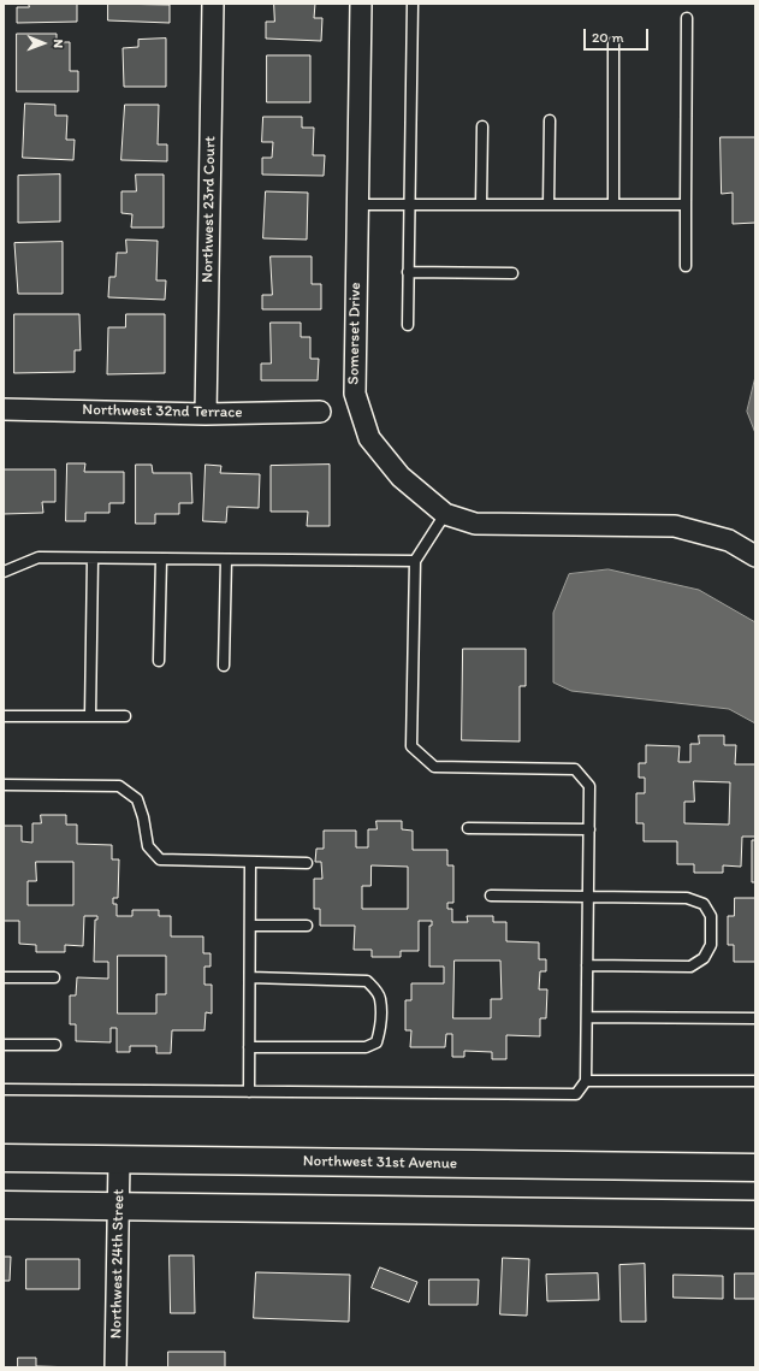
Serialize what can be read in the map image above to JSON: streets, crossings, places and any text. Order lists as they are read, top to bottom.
{
  "streets": {
    "main road": ["Northwest 31st Avenue"],
    "street": [
      "Northwest 23rd Court",
      "Somerset Drive",
      "Northwest 32nd Terrace",
      "Northwest 24th Street"
    ]
  },
  "crossings": [
    ["Northwest 23rd Court", "Northwest 32nd Terrace"],
    ["Northwest 31st Avenue", "Northwest 24th Street"]
  ],
  "scale_bar": "20 m",
  "north": "right"
}
